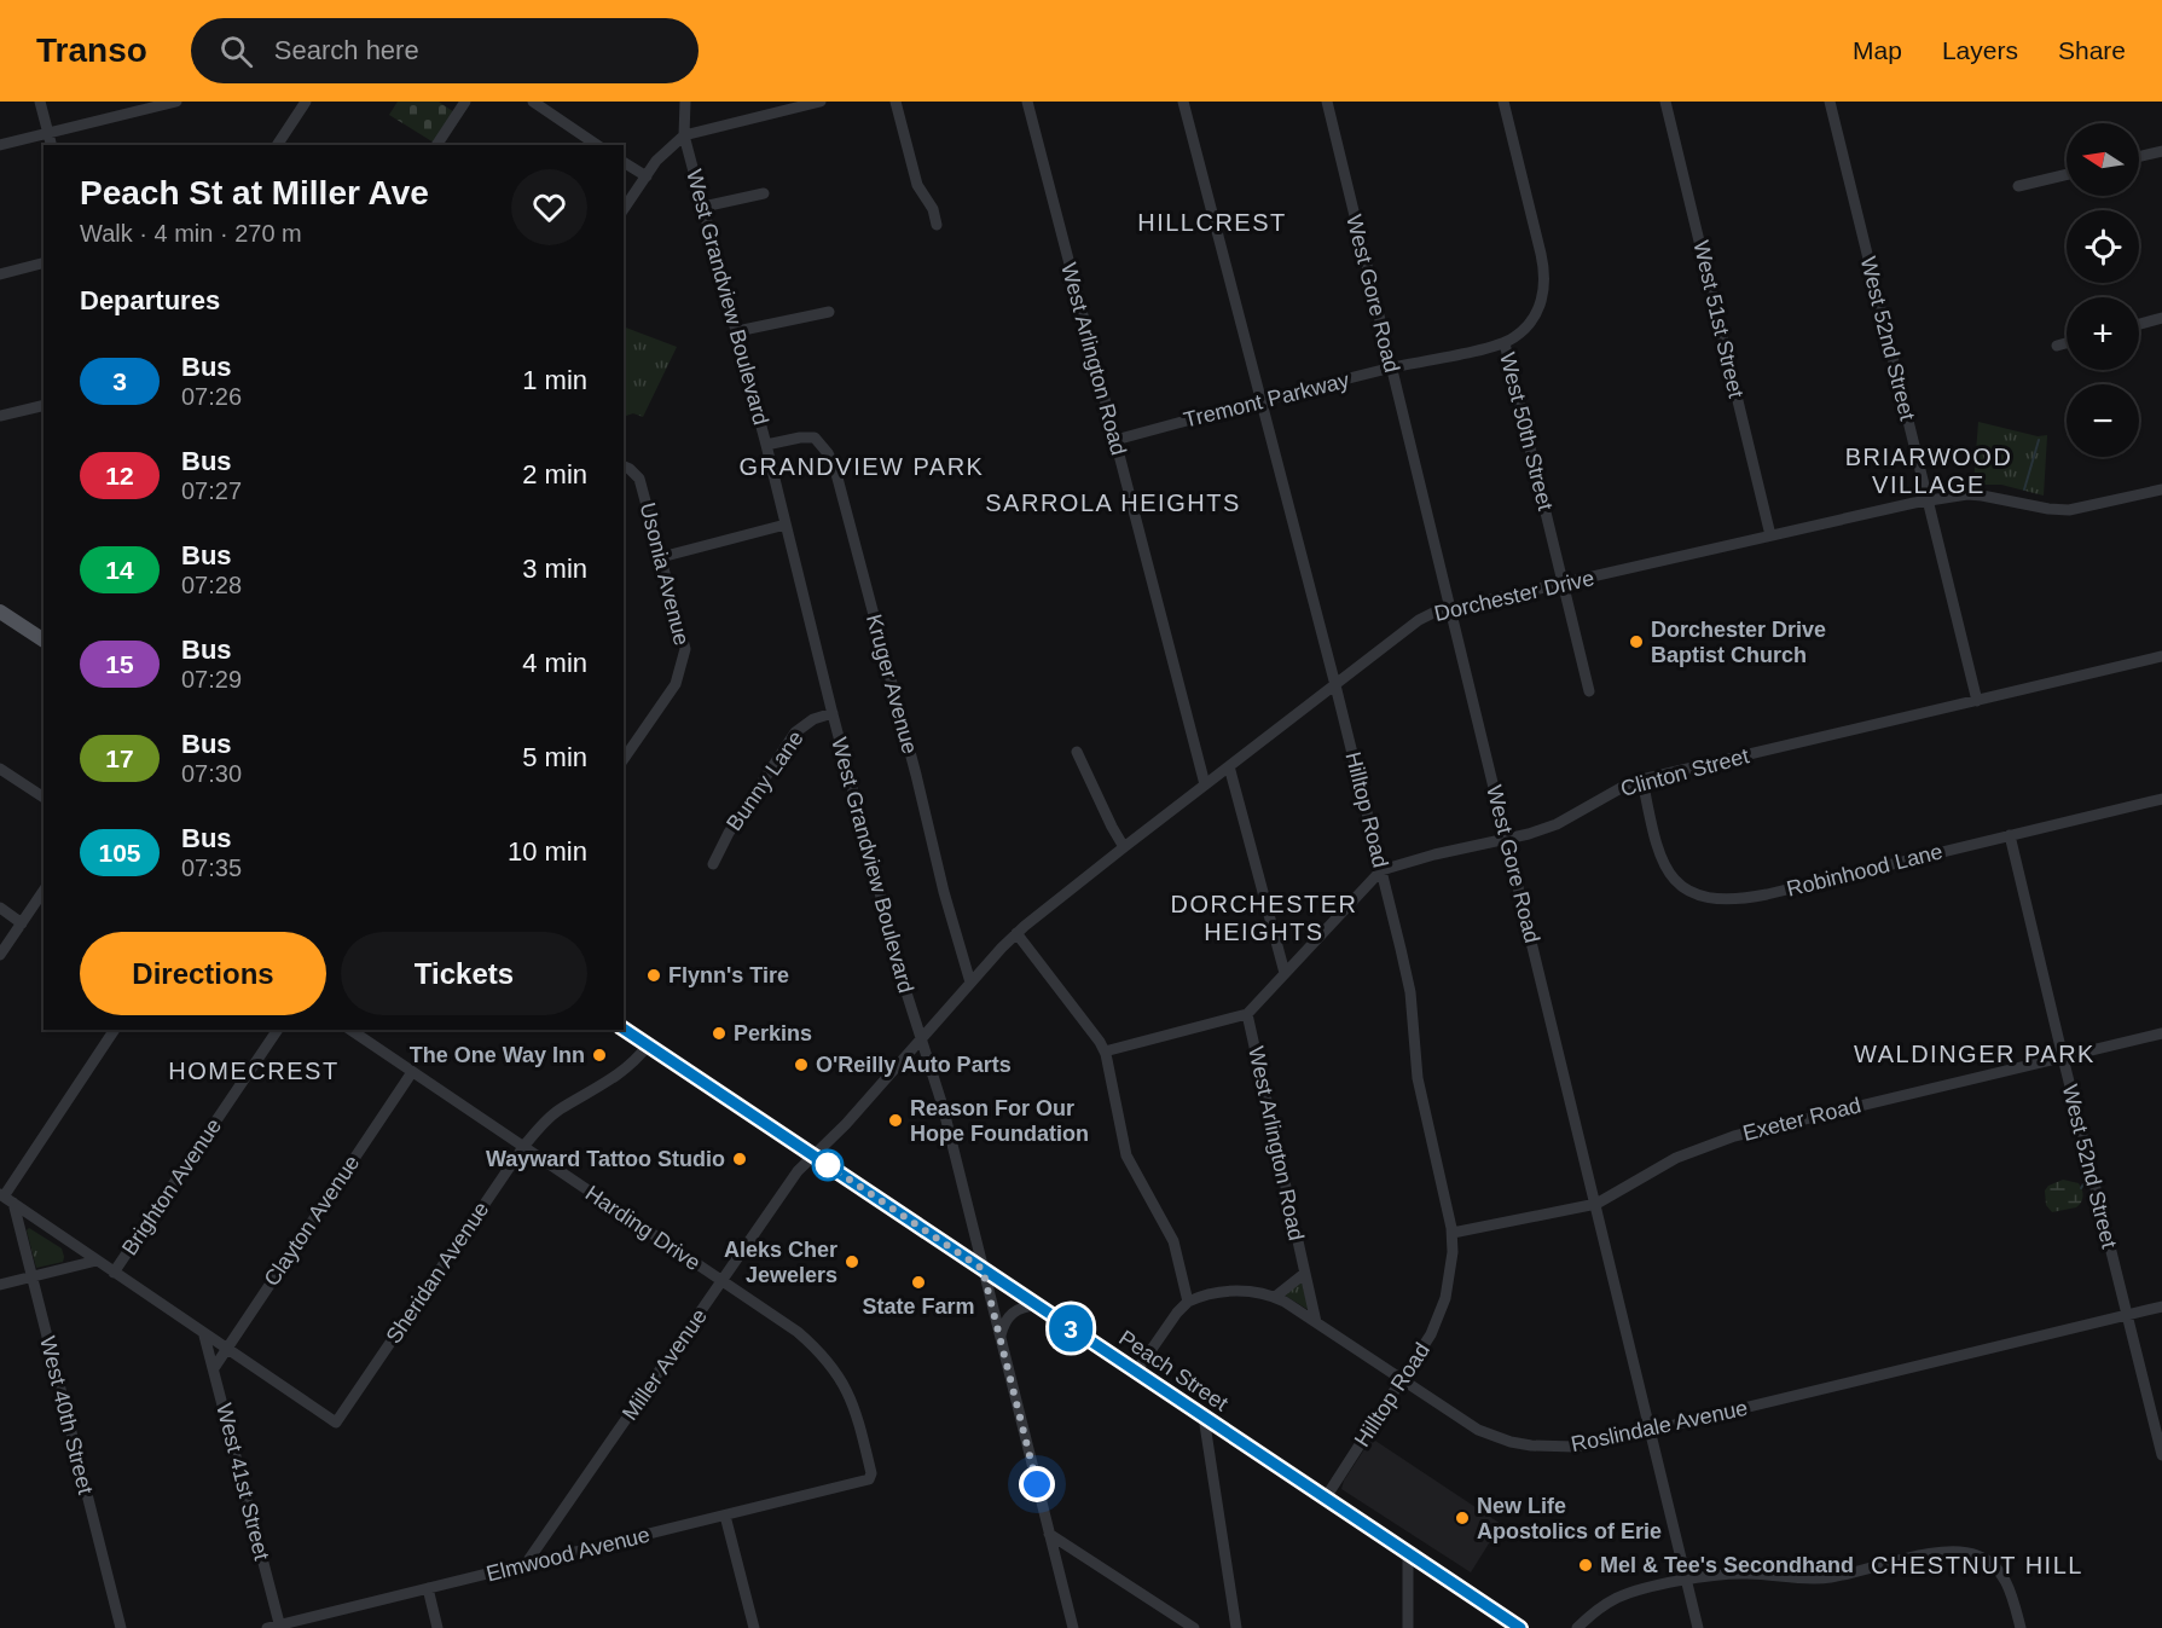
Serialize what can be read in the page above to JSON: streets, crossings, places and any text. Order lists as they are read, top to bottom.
{
  "streets": {
    "main road": ["Peach Street"],
    "street": [
      "West Gore Road",
      "West Grandview Boulevard",
      "West 51st Street",
      "West 52nd Street",
      "West Arlington Road",
      "Tremont Parkway",
      "West 50th Street",
      "Usonia Avenue",
      "Dorchester Drive",
      "Kruger Avenue",
      "Clinton Street",
      "Bunny Lane",
      "Hilltop Road",
      "Robinhood Lane",
      "Exeter Road",
      "Brighton Avenue",
      "Clayton Avenue",
      "Harding Drive",
      "Sheridan Avenue",
      "Miller Avenue",
      "West 40th Street",
      "Roslindale Avenue",
      "West 41st Street",
      "Elmwood Avenue"
    ]
  },
  "crossings": [
    ["West Gore Road", "Tremont Parkway"],
    ["West Gore Road", "Dorchester Drive"],
    ["West Gore Road", "Clinton Street"],
    ["West Gore Road", "Exeter Road"],
    ["West Gore Road", "Roslindale Avenue"],
    ["West Grandview Boulevard", "Dorchester Drive"],
    ["West Grandview Boulevard", "Kruger Avenue"],
    ["West Grandview Boulevard", "Bunny Lane"],
    ["West Grandview Boulevard", "Miller Avenue"],
    ["West Grandview Boulevard", "Peach Street"],
    ["West 51st Street", "Dorchester Drive"],
    ["West 52nd Street", "Dorchester Drive"],
    ["West 52nd Street", "Clinton Street"],
    ["West 52nd Street", "Robinhood Lane"],
    ["West 52nd Street", "Exeter Road"],
    ["West 52nd Street", "Roslindale Avenue"],
    ["West Arlington Road", "Tremont Parkway"],
    ["West Arlington Road", "Dorchester Drive"],
    ["West Arlington Road", "Roslindale Avenue"],
    ["Tremont Parkway", "West 50th Street"],
    ["Tremont Parkway", "Hilltop Road"],
    ["West 50th Street", "Dorchester Drive"],
    ["Dorchester Drive", "Kruger Avenue"],
    ["Dorchester Drive", "Hilltop Road"],
    ["Dorchester Drive", "Miller Avenue"],
    ["Clinton Street", "Hilltop Road"],
    ["Clinton Street", "Robinhood Lane"],
    ["Hilltop Road", "Exeter Road"],
    ["Hilltop Road", "Peach Street"],
    ["Hilltop Road", "Roslindale Avenue"],
    ["Clayton Avenue", "Harding Drive"],
    ["Clayton Avenue", "Sheridan Avenue"],
    ["Clayton Avenue", "West 41st Street"],
    ["Harding Drive", "Sheridan Avenue"],
    ["Harding Drive", "Miller Avenue"],
    ["Harding Drive", "Elmwood Avenue"],
    ["Sheridan Avenue", "Peach Street"],
    ["Miller Avenue", "Peach Street"],
    ["Miller Avenue", "Elmwood Avenue"],
    ["West 41st Street", "Elmwood Avenue"]
  ],
  "districts": [
    "HILLCREST",
    "BRIARWOOD VILLAGE",
    "GRANDVIEW PARK",
    "SARROLA HEIGHTS",
    "DORCHESTER HEIGHTS",
    "WALDINGER PARK",
    "HOMECREST",
    "CHESTNUT HILL"
  ],
  "places": [
    "Dorchester Drive Baptist Church",
    "Flynn's Tire",
    "Perkins",
    "The One Way Inn",
    "O'Reilly Auto Parts",
    "Reason For Our Hope Foundation",
    "Wayward Tattoo Studio",
    "Aleks Cher Jewelers",
    "State Farm",
    "New Life Apostolics of Erie",
    "Mel & Tee's Secondhand"
  ],
  "lines": ["bus line 3"],
  "north": "left",
  "page": {
    "header": "Transo",
    "search": "Search here",
    "nav": ["Map", "Layers", "Share"],
    "on_map": "3",
    "map_buttons": ["+", "−"],
    "heading": [
      ["Peach St at Miller Ave", "Walk · 4 min · 270 m"],
      "Departures"
    ],
    "list": [
      {
        "mark": "3",
        "name": "Bus",
        "note": "07:26",
        "value": "1 min"
      },
      {
        "mark": "12",
        "name": "Bus",
        "note": "07:27",
        "value": "2 min"
      },
      {
        "mark": "14",
        "name": "Bus",
        "note": "07:28",
        "value": "3 min"
      },
      {
        "mark": "15",
        "name": "Bus",
        "note": "07:29",
        "value": "4 min"
      },
      {
        "mark": "17",
        "name": "Bus",
        "note": "07:30",
        "value": "5 min"
      },
      {
        "mark": "105",
        "name": "Bus",
        "note": "07:35",
        "value": "10 min"
      }
    ],
    "buttons": ["Directions", "Tickets"]
  }
}
